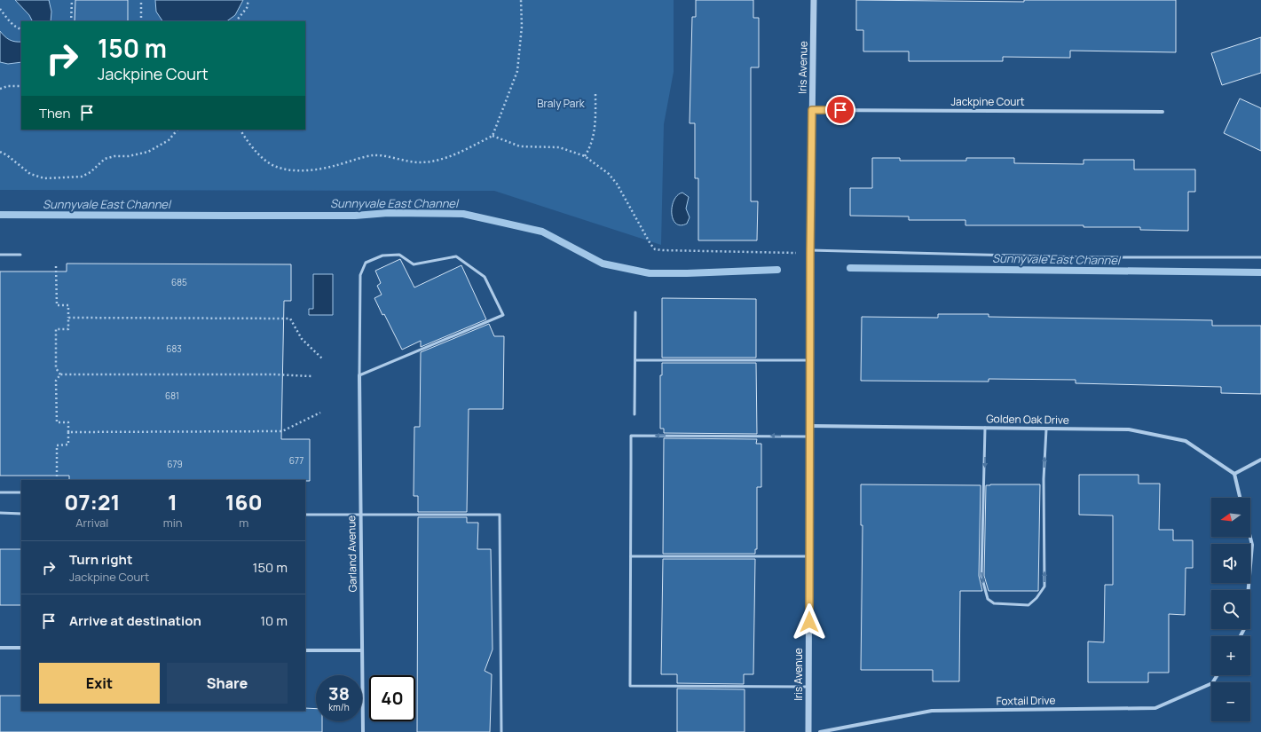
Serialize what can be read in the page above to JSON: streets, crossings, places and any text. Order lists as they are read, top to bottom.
{
  "streets": {
    "street": [
      "Iris Avenue",
      "Jackpine Court",
      "Golden Oak Drive",
      "Garland Avenue",
      "Foxtail Drive"
    ]
  },
  "crossings": [
    ["Iris Avenue", "Jackpine Court"],
    ["Iris Avenue", "Golden Oak Drive"]
  ],
  "water": ["Sunnyvale East Channel"],
  "parks": ["Braly Park"],
  "house_numbers": [
    "685",
    "683",
    "681",
    "677",
    "679"
  ],
  "north": "left",
  "page": {
    "turn": ["150 m", "Jackpine Court"],
    "then": "Then",
    "eta": [
      "07:21",
      "Arrival",
      "1",
      "min",
      "160",
      "m"
    ],
    "map_buttons": ["+", "−"],
    "list": [
      {
        "name": "Turn right",
        "note": "Jackpine Court",
        "value": "150 m"
      },
      {
        "name": "Arrive at destination",
        "value": "10 m"
      }
    ],
    "buttons": ["Exit", "Share"],
    "speed": "38 km/h",
    "limit": "40"
  }
}
